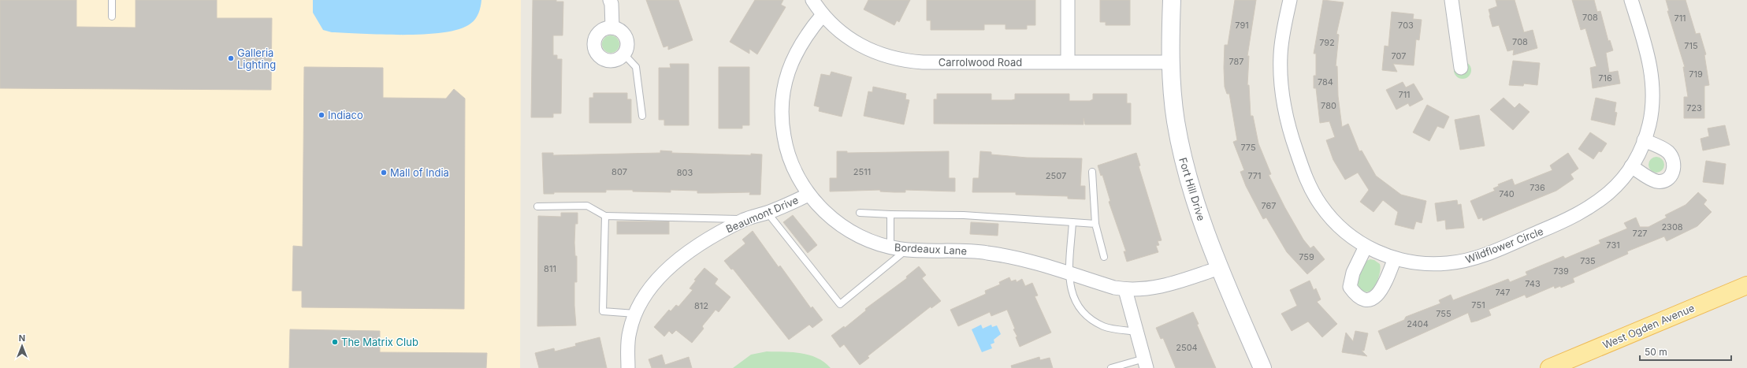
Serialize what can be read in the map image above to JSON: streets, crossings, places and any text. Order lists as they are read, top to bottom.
{
  "streets": {
    "main road": ["West Ogden Avenue"],
    "street": [
      "Carrolwood Road",
      "Fort Hill Drive",
      "Beaumont Drive",
      "Wildflower Circle",
      "Bordeaux Lane"
    ]
  },
  "crossings": [
    ["Carrolwood Road", "Fort Hill Drive"],
    ["Carrolwood Road", "Bordeaux Lane"],
    ["Fort Hill Drive", "Bordeaux Lane"],
    ["Beaumont Drive", "Bordeaux Lane"]
  ],
  "places": [
    "Galleria Lighting",
    "Indiaco",
    "Mall of India",
    "The Matrix Club"
  ],
  "house_numbers": [
    "708",
    "711",
    "791",
    "703",
    "708",
    "792",
    "715",
    "707",
    "787",
    "719",
    "716",
    "784",
    "711",
    "780",
    "723",
    "775",
    "807",
    "2511",
    "803",
    "2507",
    "771",
    "736",
    "740",
    "767",
    "2308",
    "727",
    "731",
    "759",
    "735",
    "811",
    "739",
    "743",
    "747",
    "751",
    "812",
    "755",
    "2404",
    "2504"
  ],
  "scale_bar": "50 m",
  "north": "top"
}
